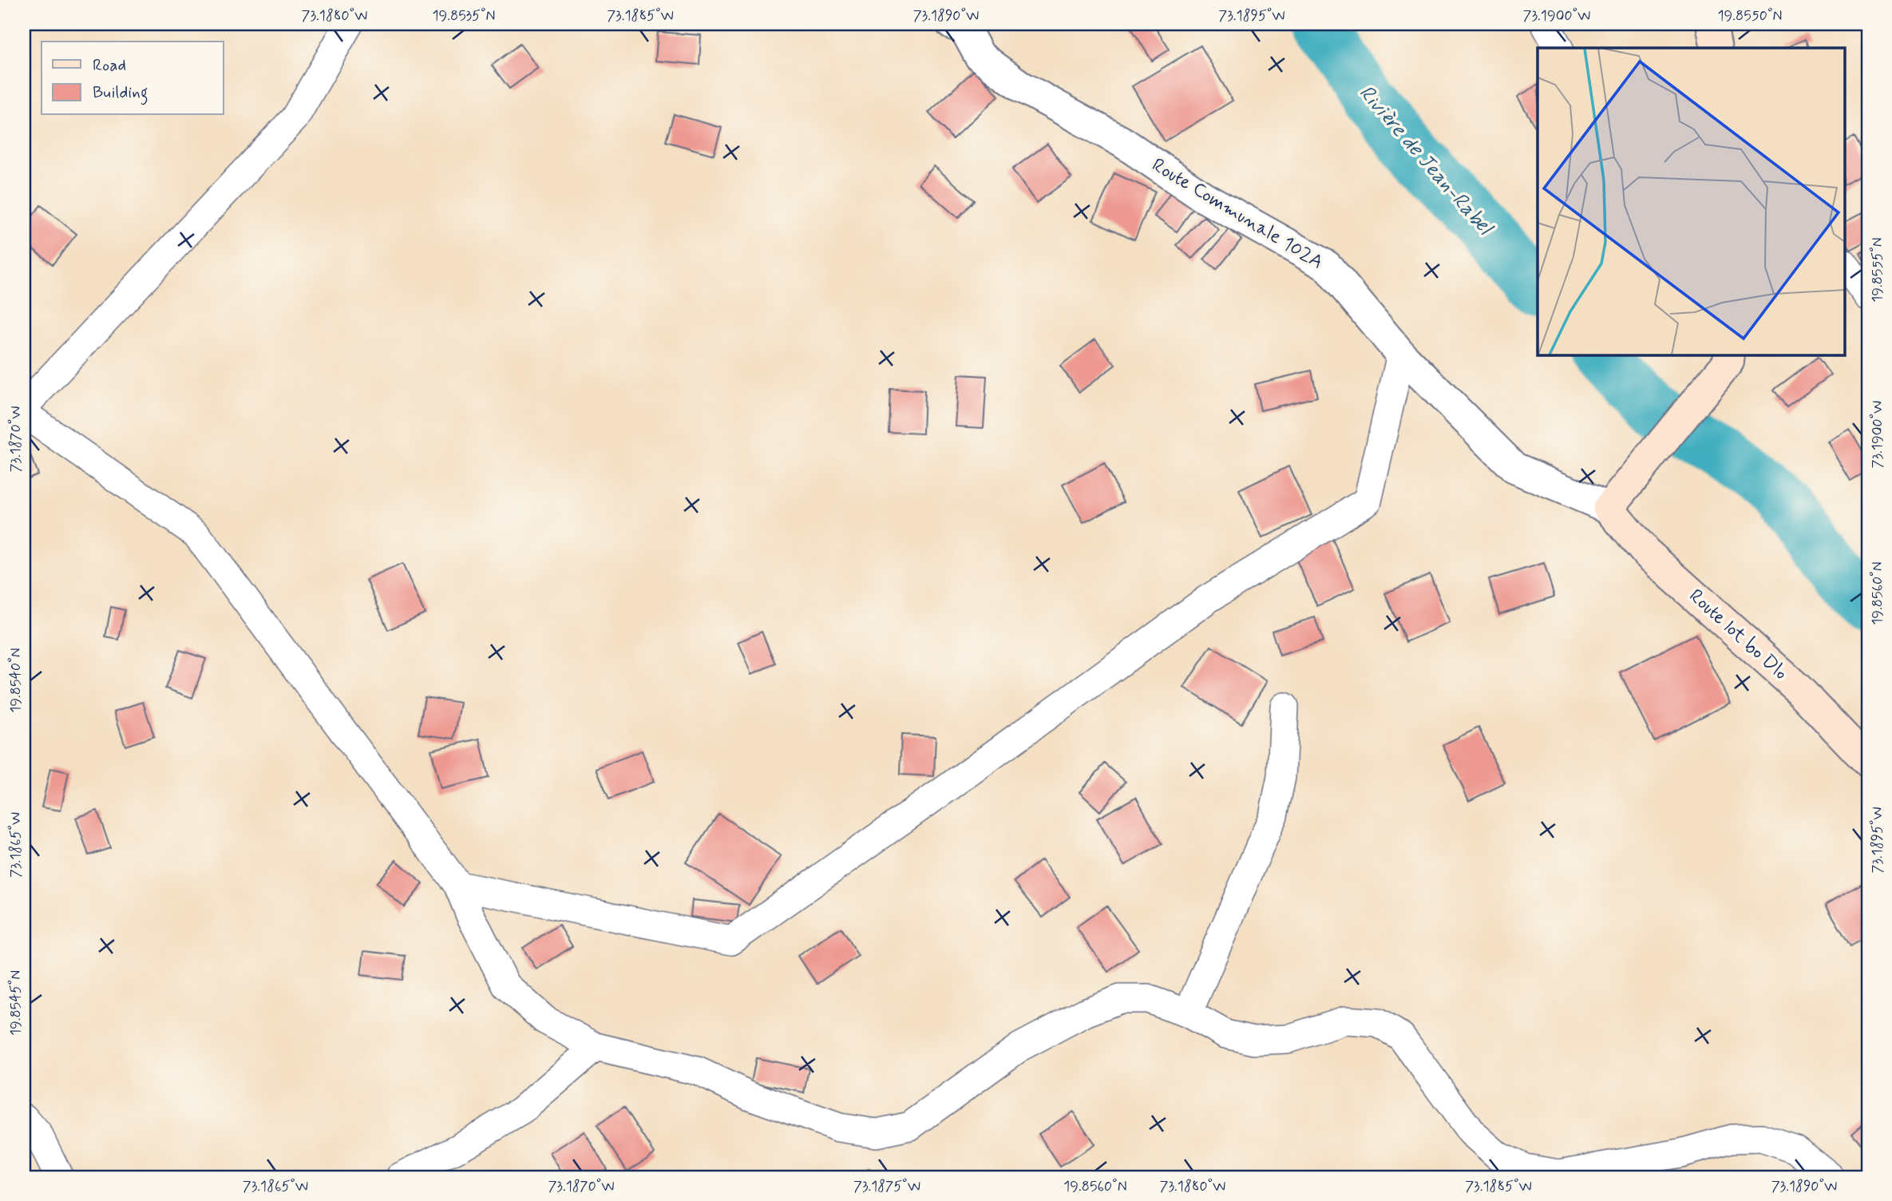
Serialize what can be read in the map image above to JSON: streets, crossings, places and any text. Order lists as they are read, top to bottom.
{
  "streets": {
    "main road": ["Route lot bo Dlo"],
    "street": ["Route Communale 102A"]
  },
  "crossings": [
    ["Route Communale 102A", "Route lot bo Dlo"]
  ],
  "water": ["Rivière de Jean-Rabel"],
  "legend": ["Road", "Building"],
  "coordinates": [
    "73.1880°W",
    "19.8535°N",
    "73.1885°W",
    "73.1890°W",
    "73.1895°W",
    "73.1900°W",
    "19.8550°N",
    "19.8555°N",
    "73.1870°W",
    "19.8560°N",
    "19.8540°N",
    "73.1865°W",
    "19.8545°N",
    "73.1875°W"
  ]
}
